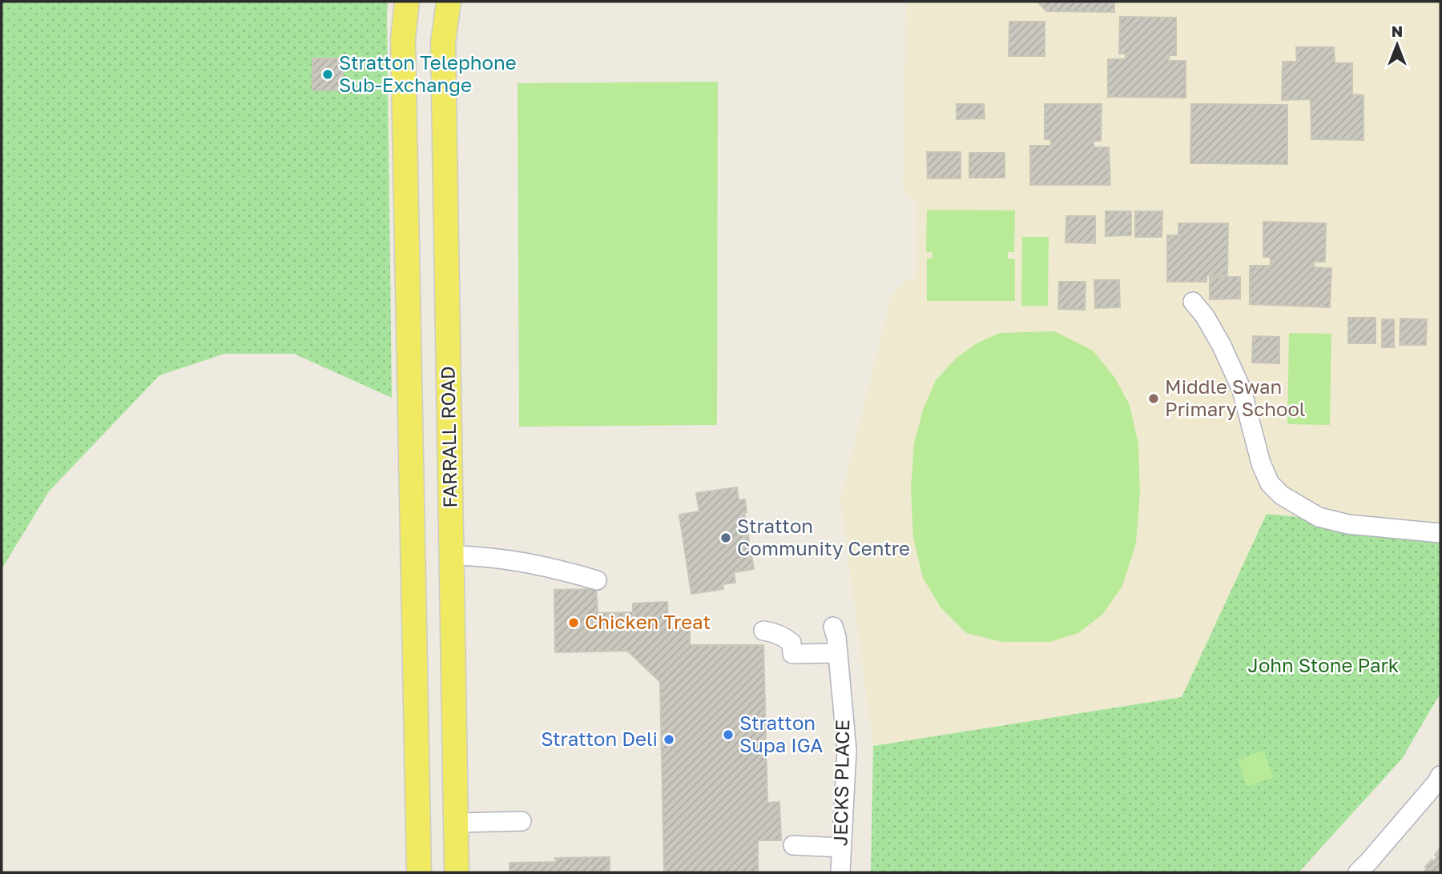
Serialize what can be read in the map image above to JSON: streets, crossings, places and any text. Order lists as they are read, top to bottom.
{
  "streets": {
    "main road": ["FARRALL ROAD"],
    "street": ["JECKS PLACE"]
  },
  "parks": ["John Stone Park"],
  "places": [
    "Stratton Telephone Sub-Exchange",
    "Middle Swan Primary School",
    "Stratton Community Centre",
    "Chicken Treat",
    "Stratton Supa IGA",
    "Stratton Deli"
  ],
  "north": "top"
}
